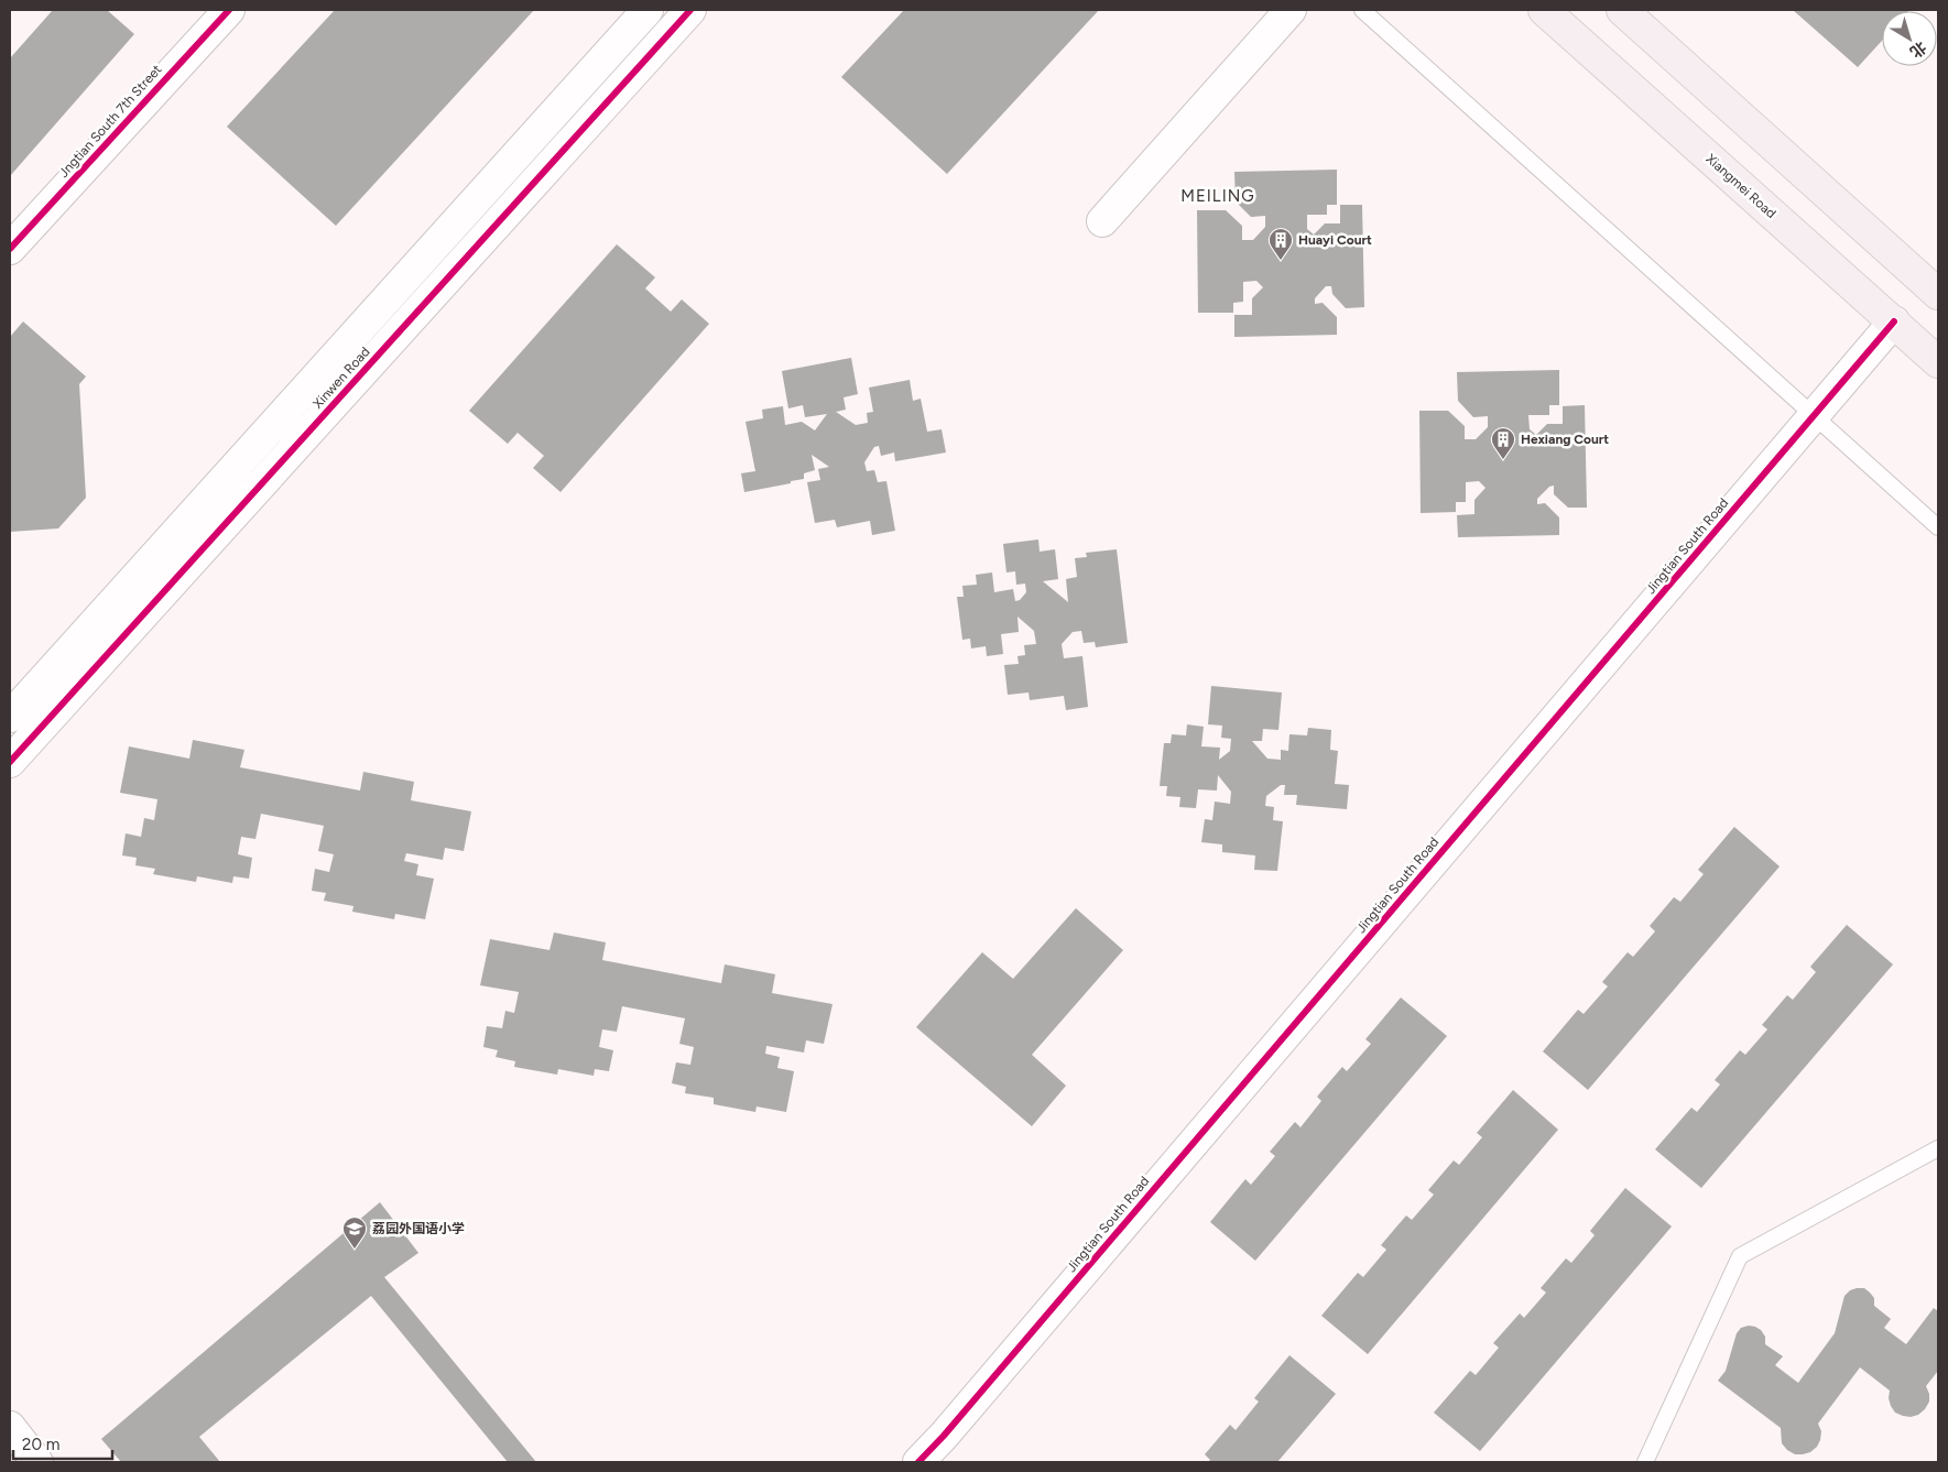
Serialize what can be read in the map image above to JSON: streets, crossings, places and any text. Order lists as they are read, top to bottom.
{
  "streets": {
    "main road": ["Xiangmei Road"],
    "street": ["Jngtian South 7th Street", "Xinwen Road", "Jingtian South Road"]
  },
  "crossings": [
    ["Xiangmei Road", "Jingtian South Road"]
  ],
  "districts": ["MEILING"],
  "places": {
    "building": ["Huayi Court", "Hexiang Court"],
    "school or university": ["荔园外国语小学"]
  },
  "scale_bar": "20 m",
  "north": "bottom right"
}
